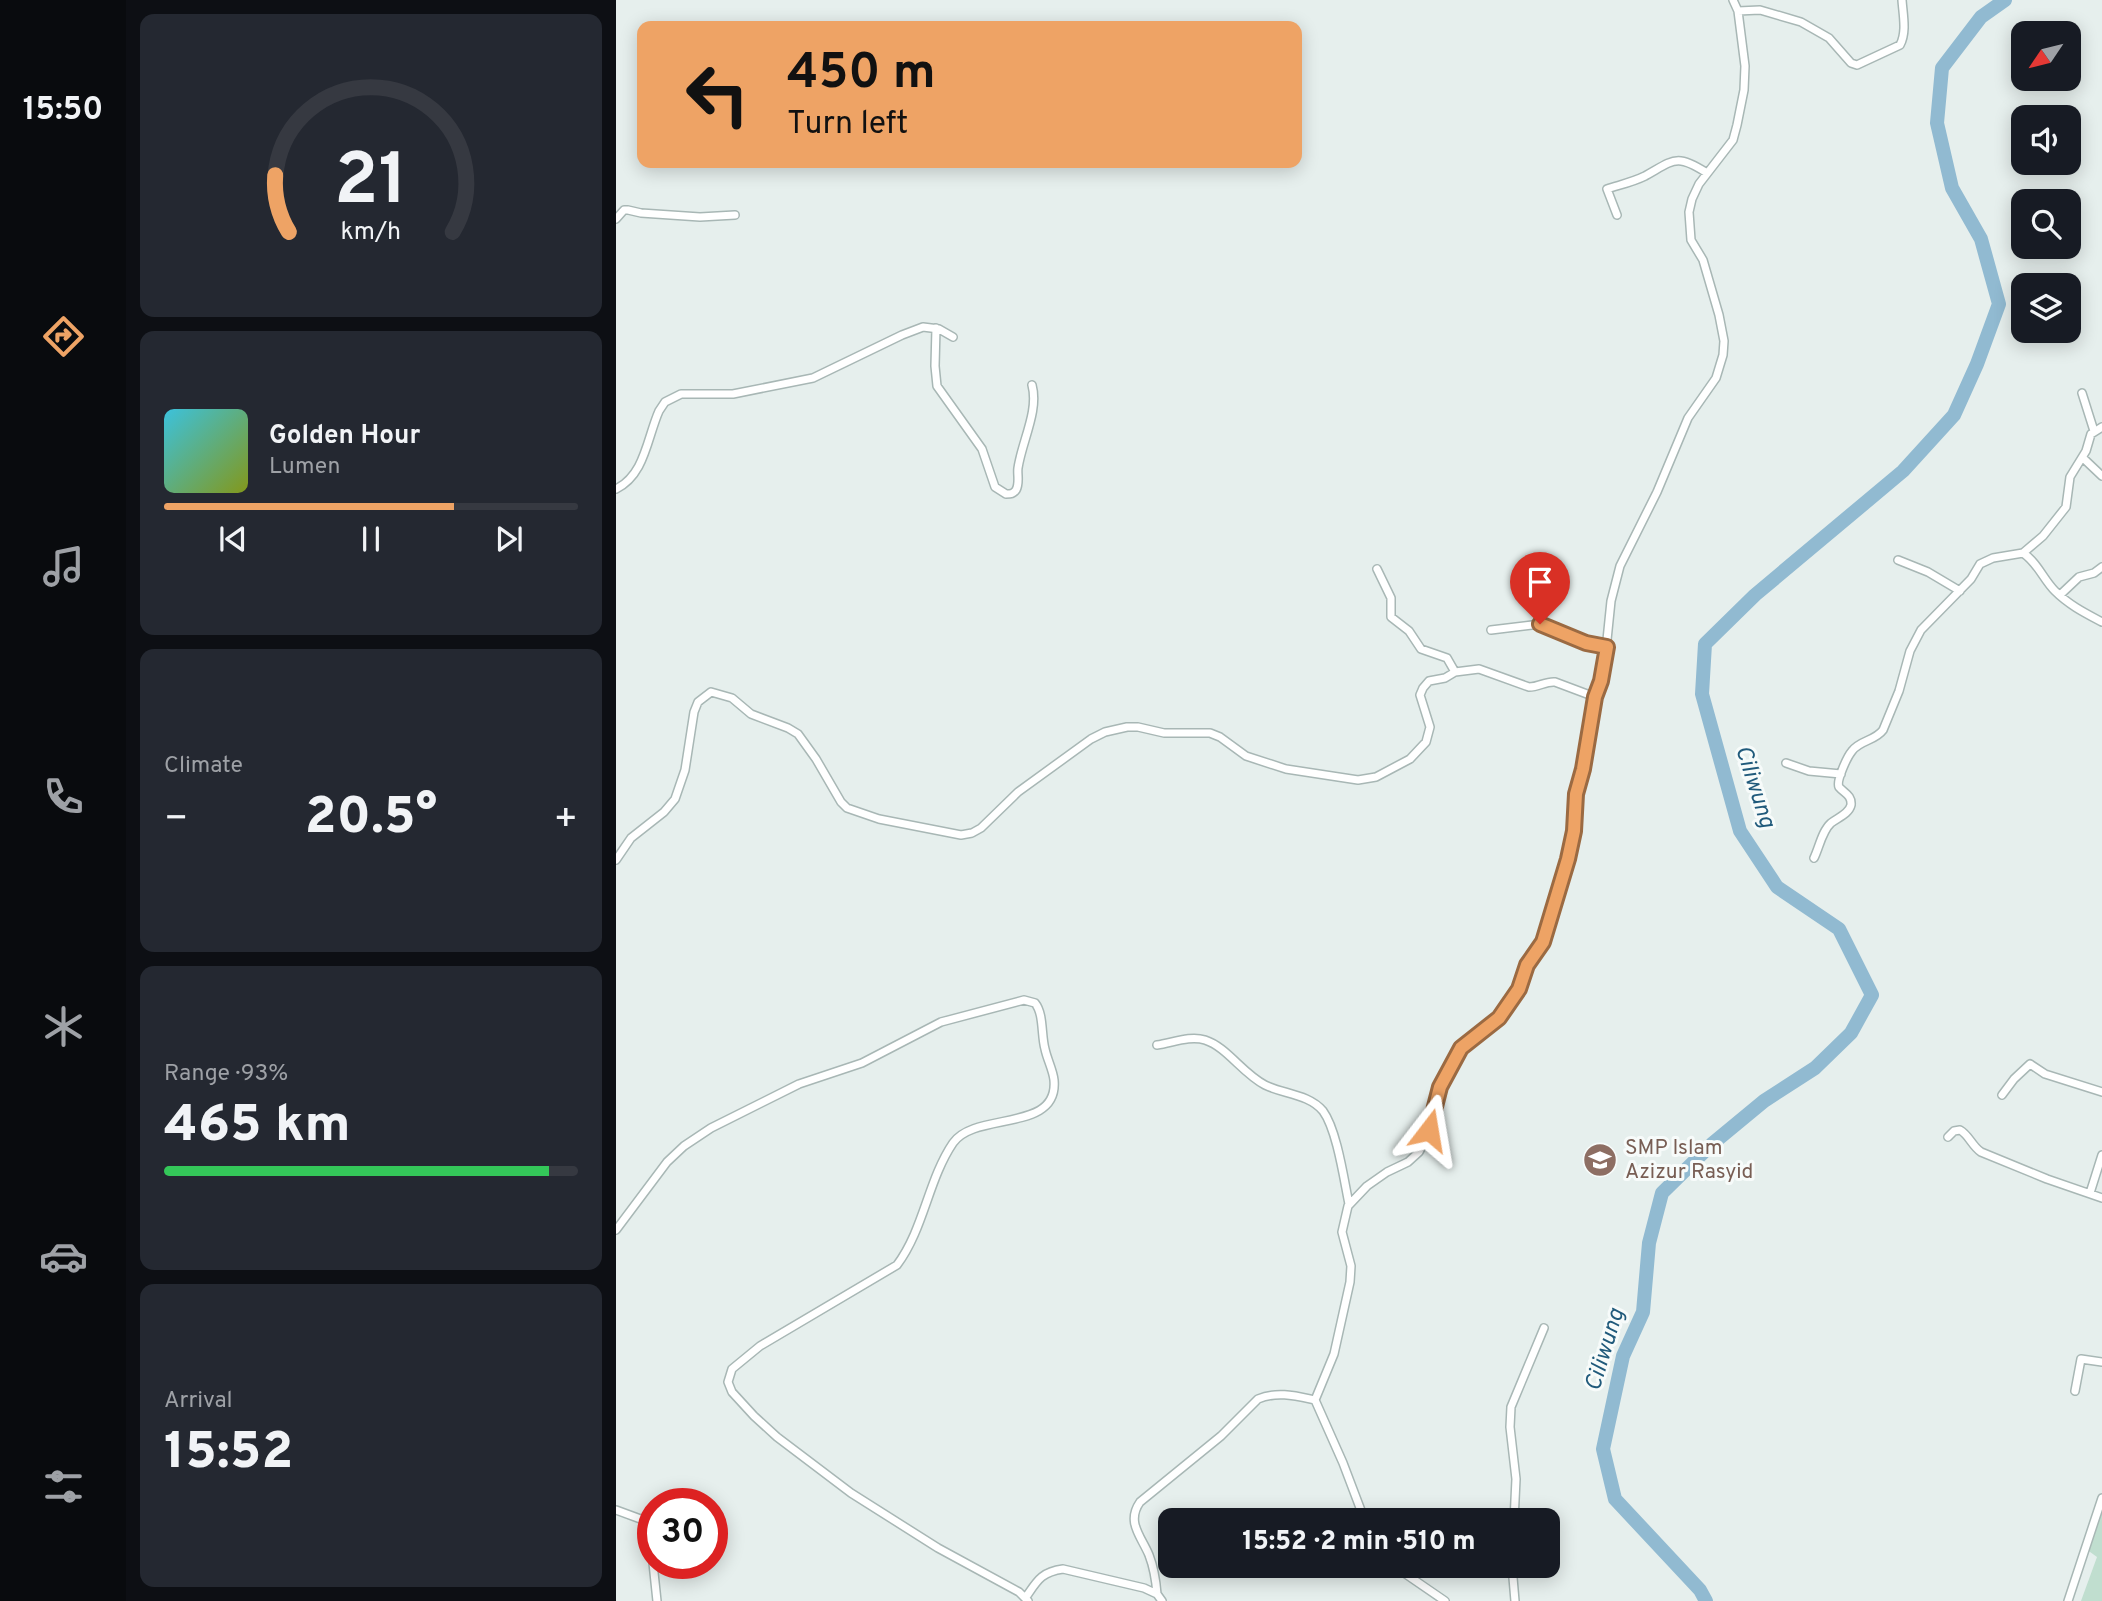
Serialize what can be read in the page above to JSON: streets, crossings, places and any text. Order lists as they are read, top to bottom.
{
  "water": ["Ciliwung"],
  "places": {
    "school or university": ["SMP Islam Azizur Rasyid"]
  },
  "north": "bottom left",
  "page": {
    "tabs": "15:50",
    "turn": ["450 m", "Turn left"],
    "song": ["Golden Hour", "Lumen"],
    "tile": [
      "Climate",
      ["Range · 93%", "465 km"],
      ["Arrival", "15:52"]
    ],
    "heat": ["−", "20.5°", "+"],
    "limit": "30",
    "trip": "15:52 · 2 min · 510 m",
    "gauge": ["21", "km/h"]
  }
}
